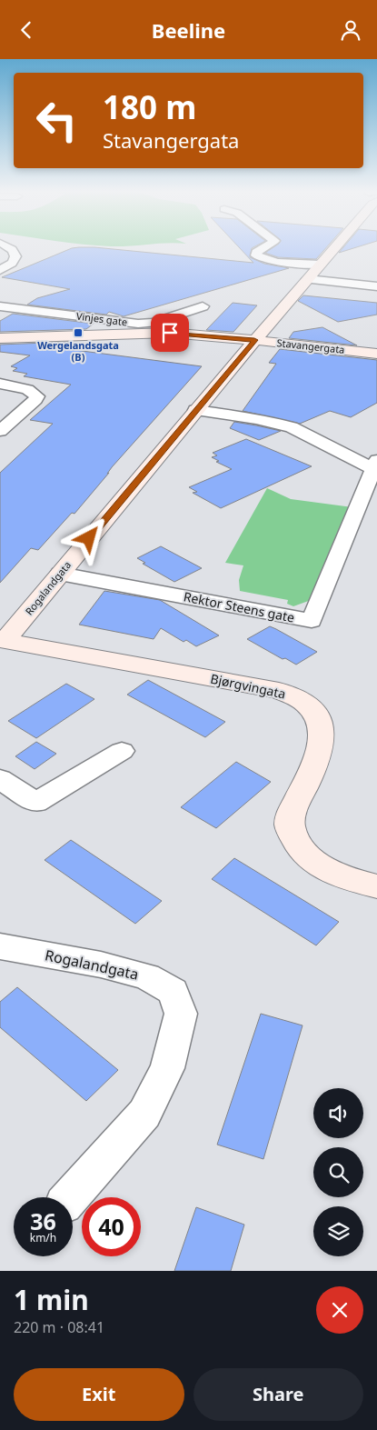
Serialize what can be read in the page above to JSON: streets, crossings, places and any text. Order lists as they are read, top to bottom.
{
  "streets": {
    "street": [
      "Vinjes gate",
      "Stavangergata",
      "Rogalandgata",
      "Rektor Steens gate",
      "Bjørgvingata"
    ]
  },
  "crossings": [
    ["Stavangergata", "Rogalandgata"],
    ["Rogalandgata", "Rektor Steens gate"],
    ["Rogalandgata", "Bjørgvingata"]
  ],
  "places": {
    "transit": ["Wergelandsgata (B)"]
  },
  "page": {
    "header": "Beeline",
    "turn": ["180 m", "Stavangergata"],
    "speed": "36 km/h",
    "limit": "40",
    "heading": ["1 min", "220 m · 08:41"],
    "buttons": ["Exit", "Share"]
  }
}
